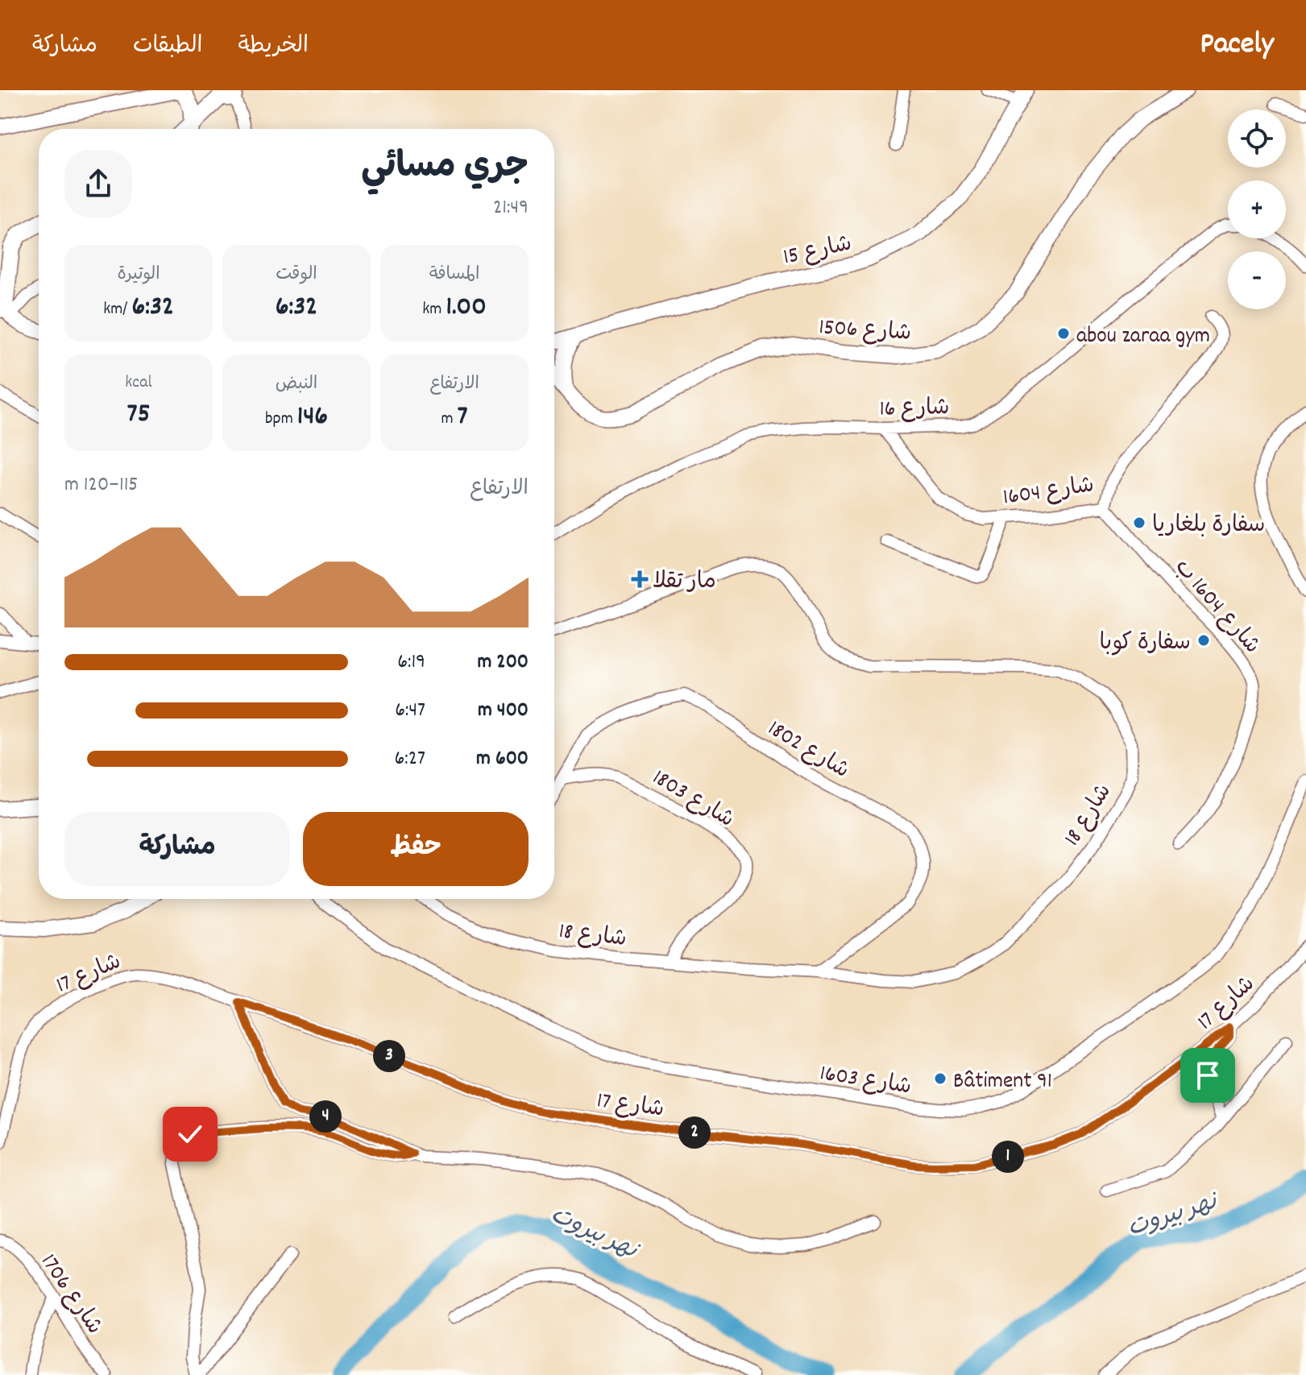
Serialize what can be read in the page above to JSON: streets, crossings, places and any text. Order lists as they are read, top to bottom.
{
  "streets": {
    "street": [
      "شارع 15",
      "شارع 1506",
      "شارع 16",
      "شارع 1604",
      "شارع 1604 ب",
      "شارع 1802",
      "شارع 1803",
      "شارع 18",
      "شارع 17",
      "شارع 1603",
      "شارع 1706"
    ]
  },
  "crossings": [
    ["شارع 16", "شارع 1604"],
    ["شارع 1604", "شارع 1604 ب"],
    ["شارع 1802", "شارع 1803"],
    ["شارع 1802", "شارع 18"],
    ["شارع 1803", "شارع 18"]
  ],
  "water": ["نهر بيروت"],
  "places": {
    "other": [
      "abou zaraa gym",
      "سفارة بلغاريا",
      "سفارة كوبا",
      "Bâtiment 91"
    ],
    "health": ["مار تقلا"]
  },
  "page": {
    "header": "Pacely",
    "nav": ["الخريطة", "الطبقات", "مشاركة"],
    "map_buttons": ["+", "−"],
    "heading": ["جري مسائي", "21:49"],
    "stats": [
      ["المسافة", "1.00 km"],
      ["الوقت", "6:32"],
      ["الوتيرة", "6:32 /km"],
      ["الارتفاع", "7 m"],
      ["النبض", "146 bpm"],
      ["kcal", "75"]
    ],
    "chart": ["الارتفاع", "115–120 m"],
    "list": [
      {
        "name": "200 m",
        "note": "6:19"
      },
      {
        "name": "400 m",
        "note": "6:47"
      },
      {
        "name": "600 m",
        "note": "6:27"
      }
    ],
    "buttons": ["حفظ", "مشاركة"],
    "pins": [
      "3",
      "4",
      "2",
      "1"
    ]
  }
}
